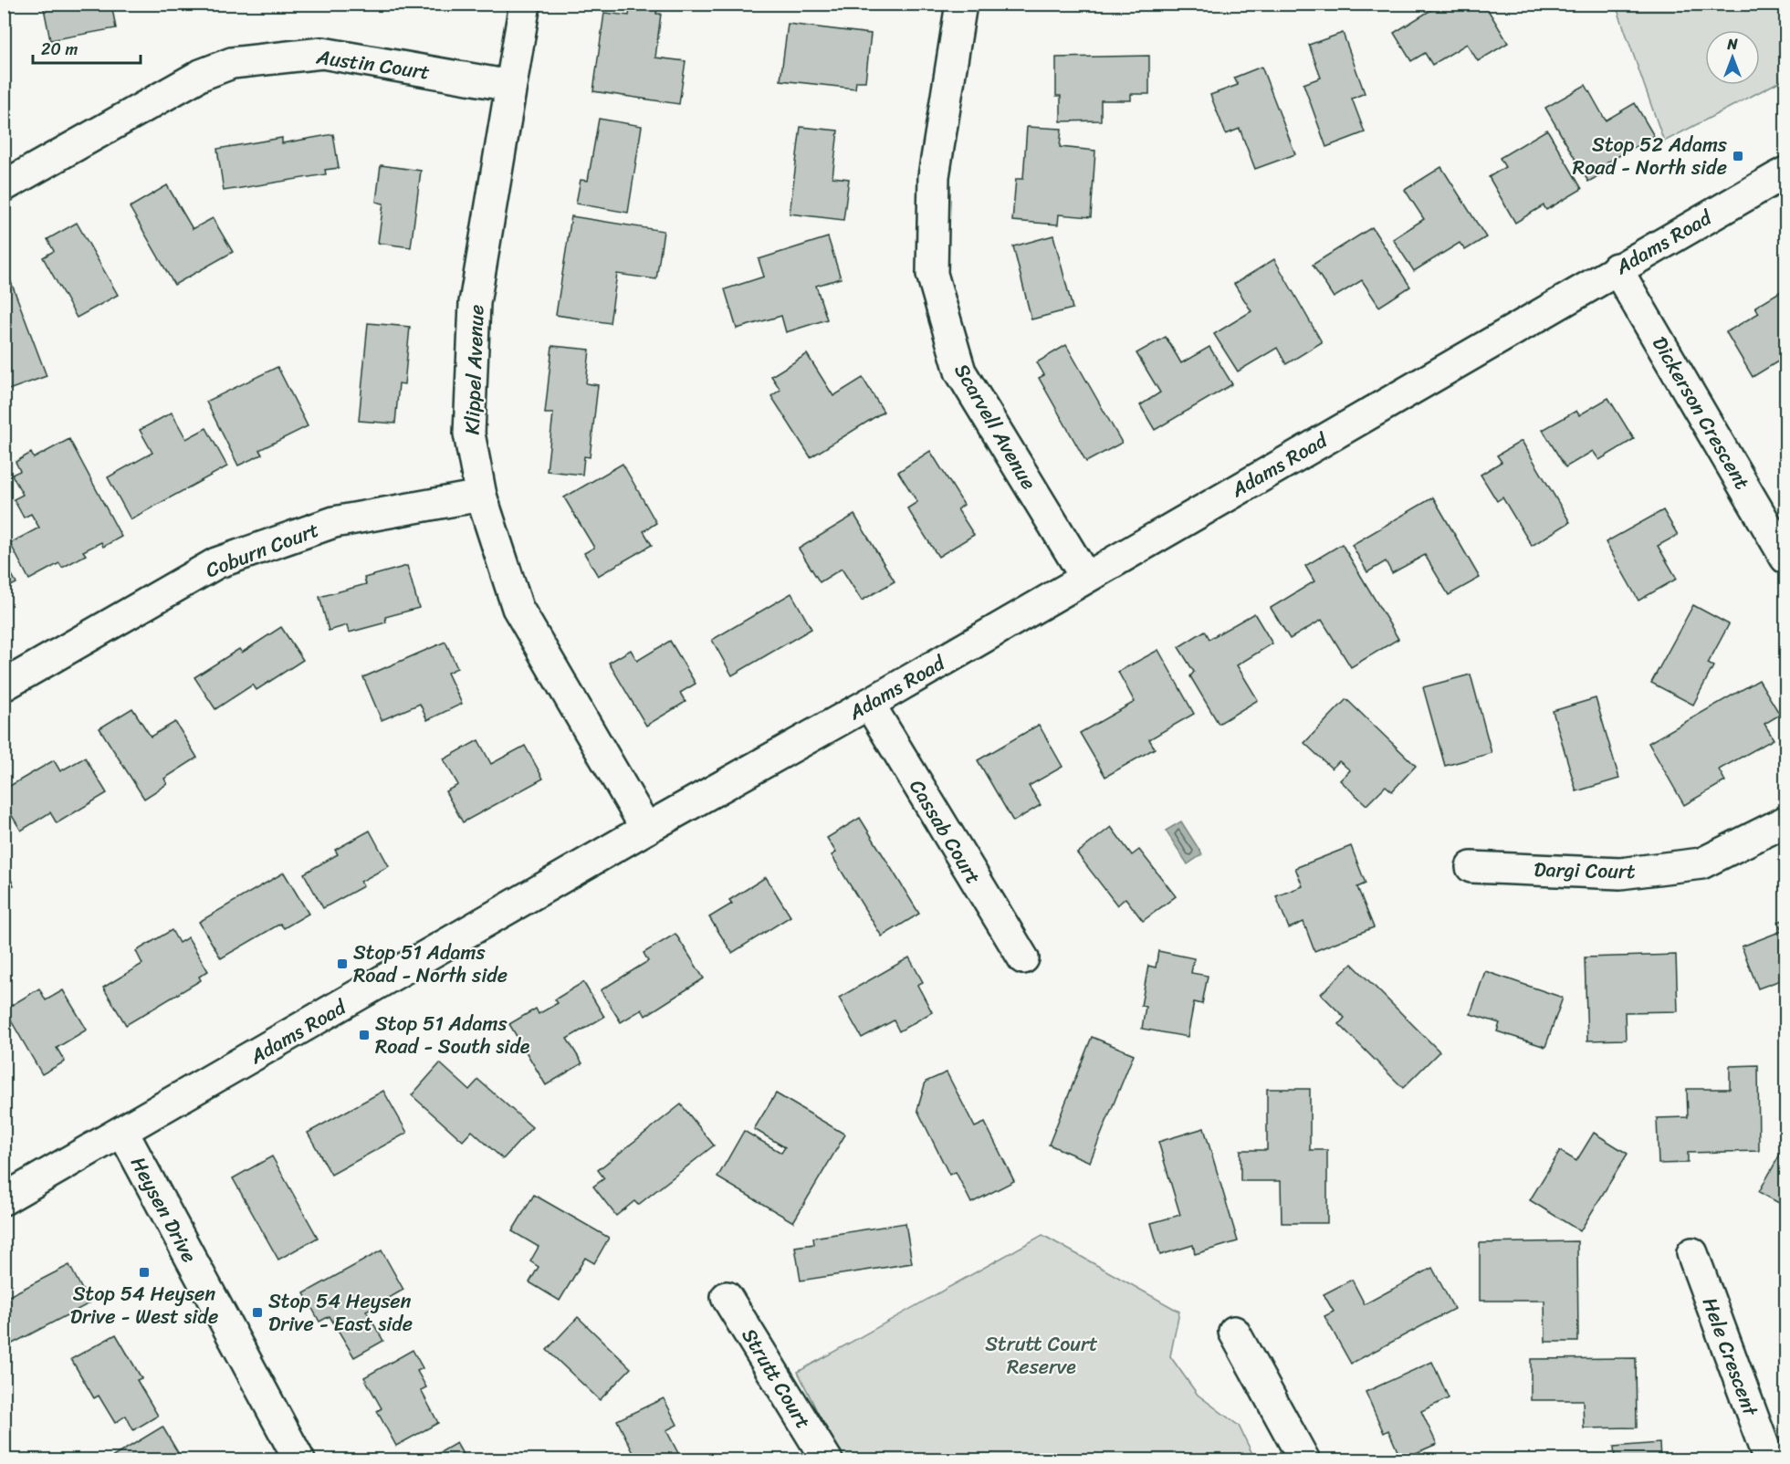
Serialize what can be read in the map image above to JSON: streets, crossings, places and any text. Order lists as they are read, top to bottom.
{
  "streets": {
    "street": [
      "Austin Court",
      "Adams Road",
      "Klippel Avenue",
      "Dickerson Crescent",
      "Scarvell Avenue",
      "Coburn Court",
      "Cassab Court",
      "Dargi Court",
      "Heysen Drive",
      "Hele Crescent",
      "Strutt Court"
    ]
  },
  "crossings": [
    ["Austin Court", "Klippel Avenue"],
    ["Adams Road", "Klippel Avenue"],
    ["Adams Road", "Dickerson Crescent"],
    ["Adams Road", "Scarvell Avenue"],
    ["Adams Road", "Cassab Court"],
    ["Adams Road", "Heysen Drive"],
    ["Klippel Avenue", "Coburn Court"]
  ],
  "parks": ["Strutt Court Reserve"],
  "places": {
    "transit": [
      "Stop 52 Adams Road - North side",
      "Stop 51 Adams Road - North side",
      "Stop 51 Adams Road - South side",
      "Stop 54 Heysen Drive - West side",
      "Stop 54 Heysen Drive - East side"
    ]
  },
  "scale_bar": "20 m",
  "north": "top"
}
